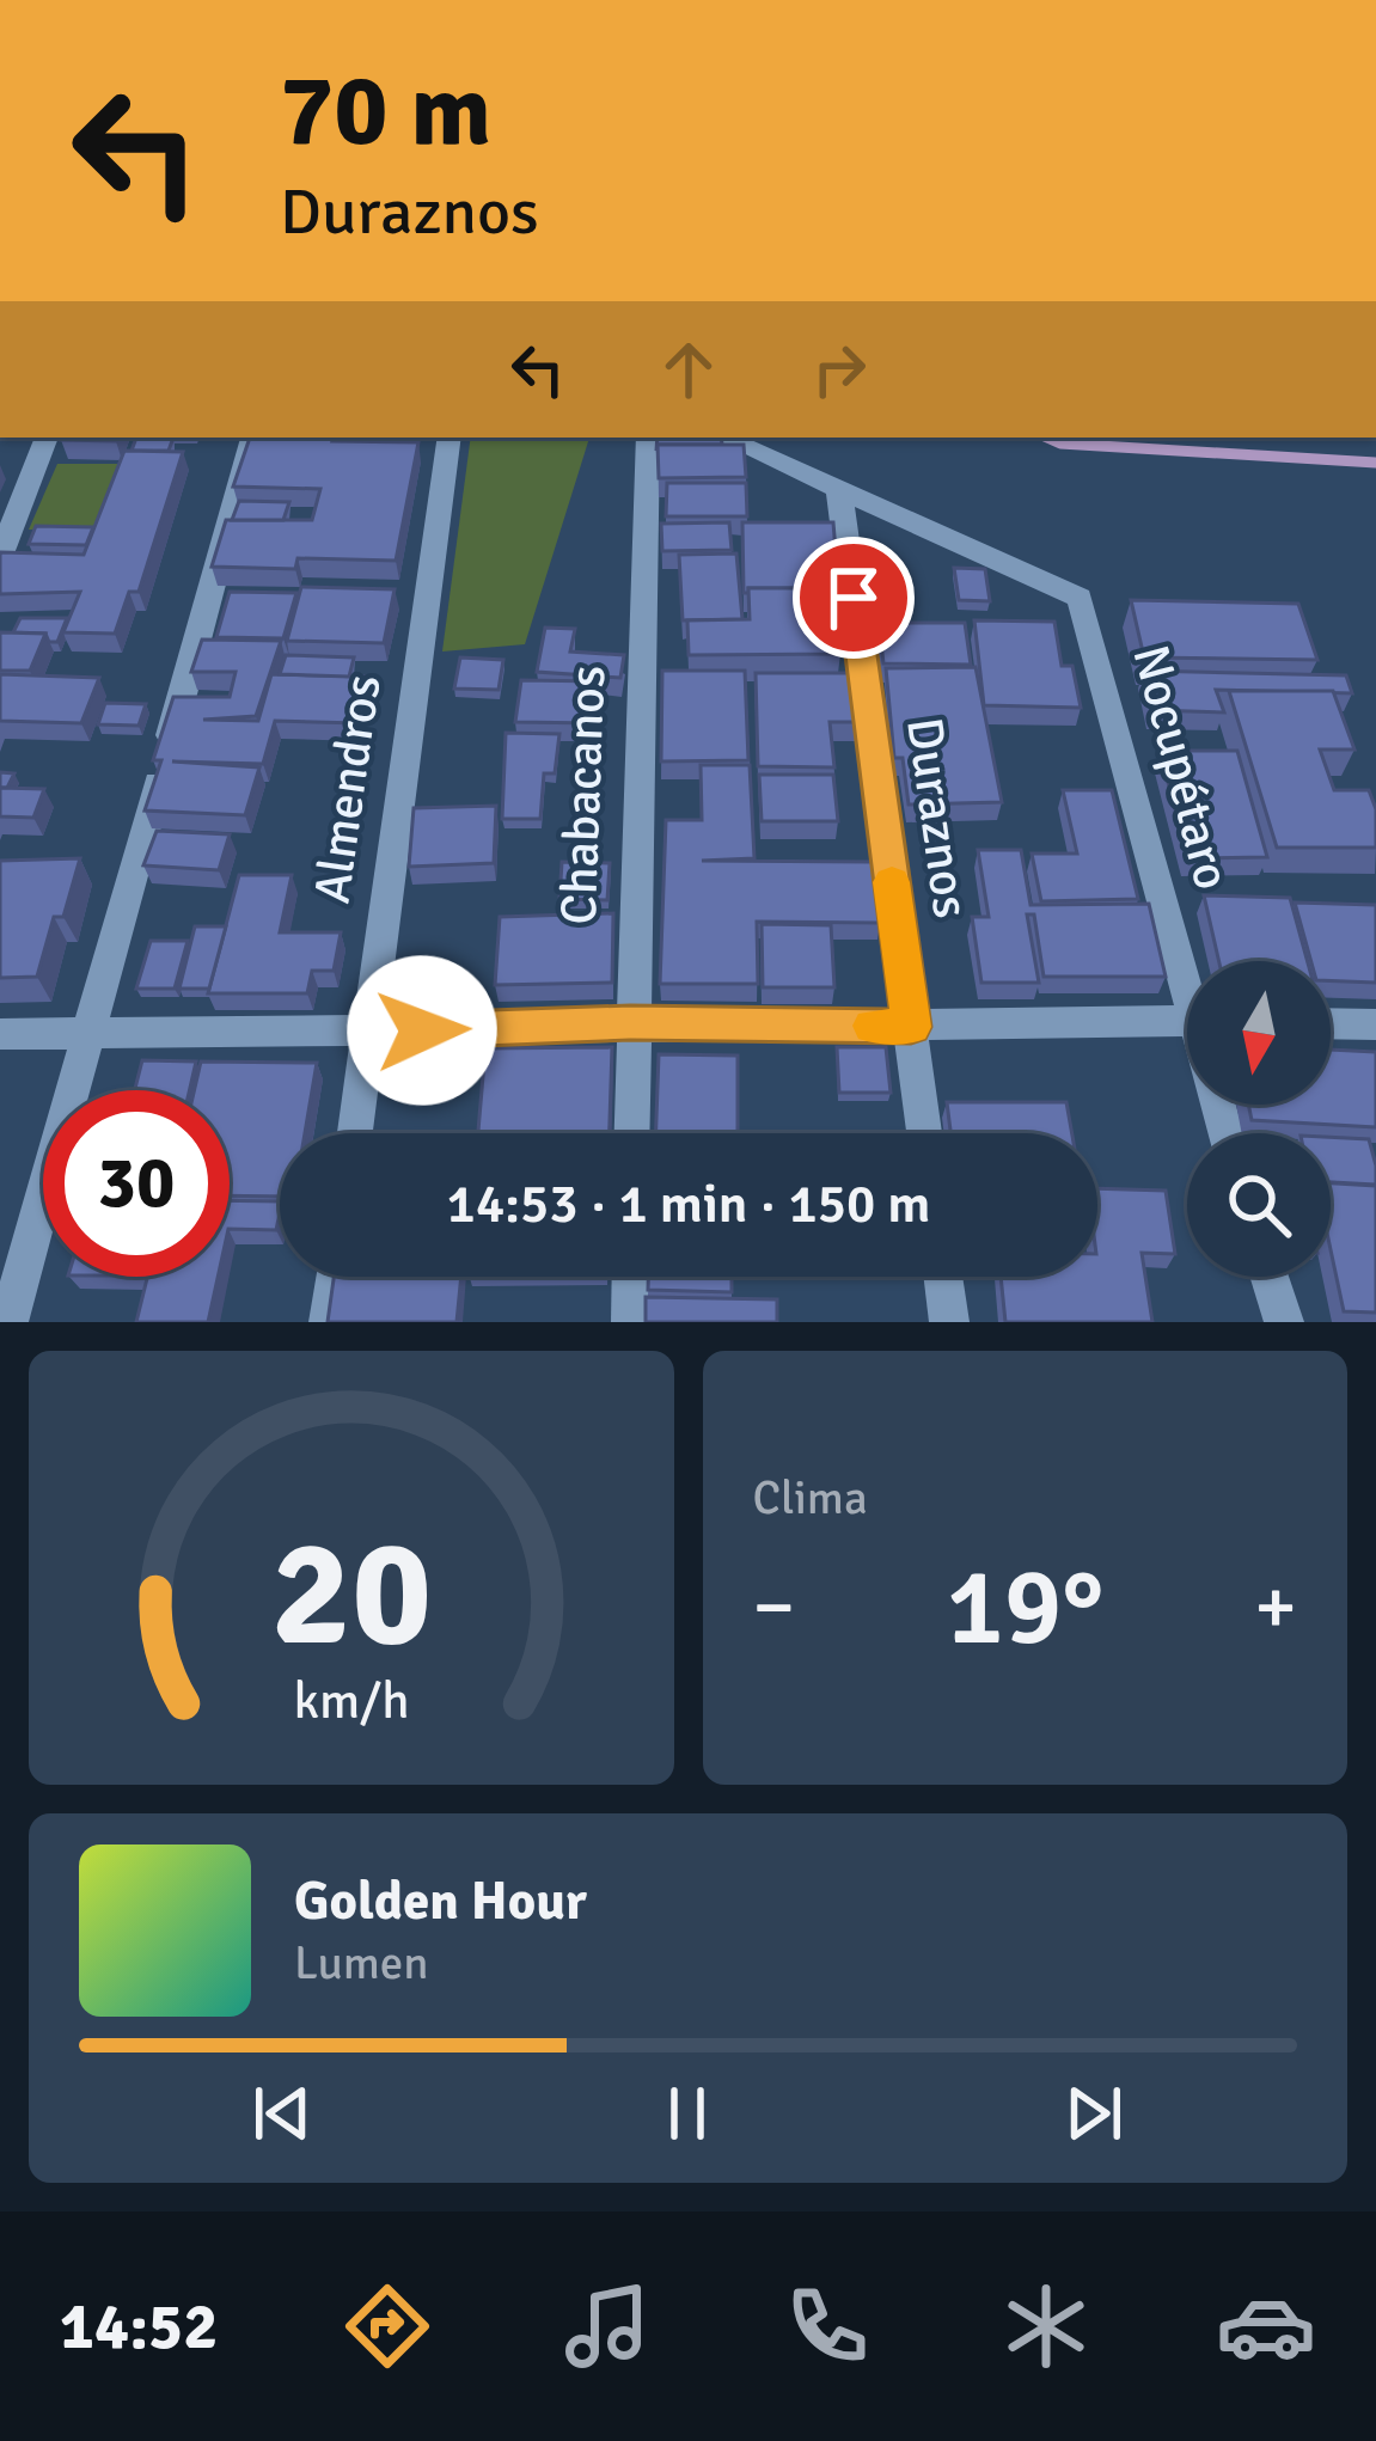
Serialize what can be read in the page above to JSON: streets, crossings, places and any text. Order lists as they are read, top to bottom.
{
  "streets": {
    "street": [
      "Nocupétaro",
      "Almendros",
      "Chabacanos",
      "Duraznos"
    ]
  },
  "crossings": [
    ["Nocupétaro", "Duraznos"]
  ],
  "north": "bottom",
  "page": {
    "turn": ["70 m", "Duraznos"],
    "limit": "30",
    "trip": "14:53 · 1 min · 150 m",
    "tile": "Clima",
    "heat": ["−", "19°", "+"],
    "song": ["Golden Hour", "Lumen"],
    "tabs": "14:52",
    "gauge": ["20", "km/h"]
  }
}
